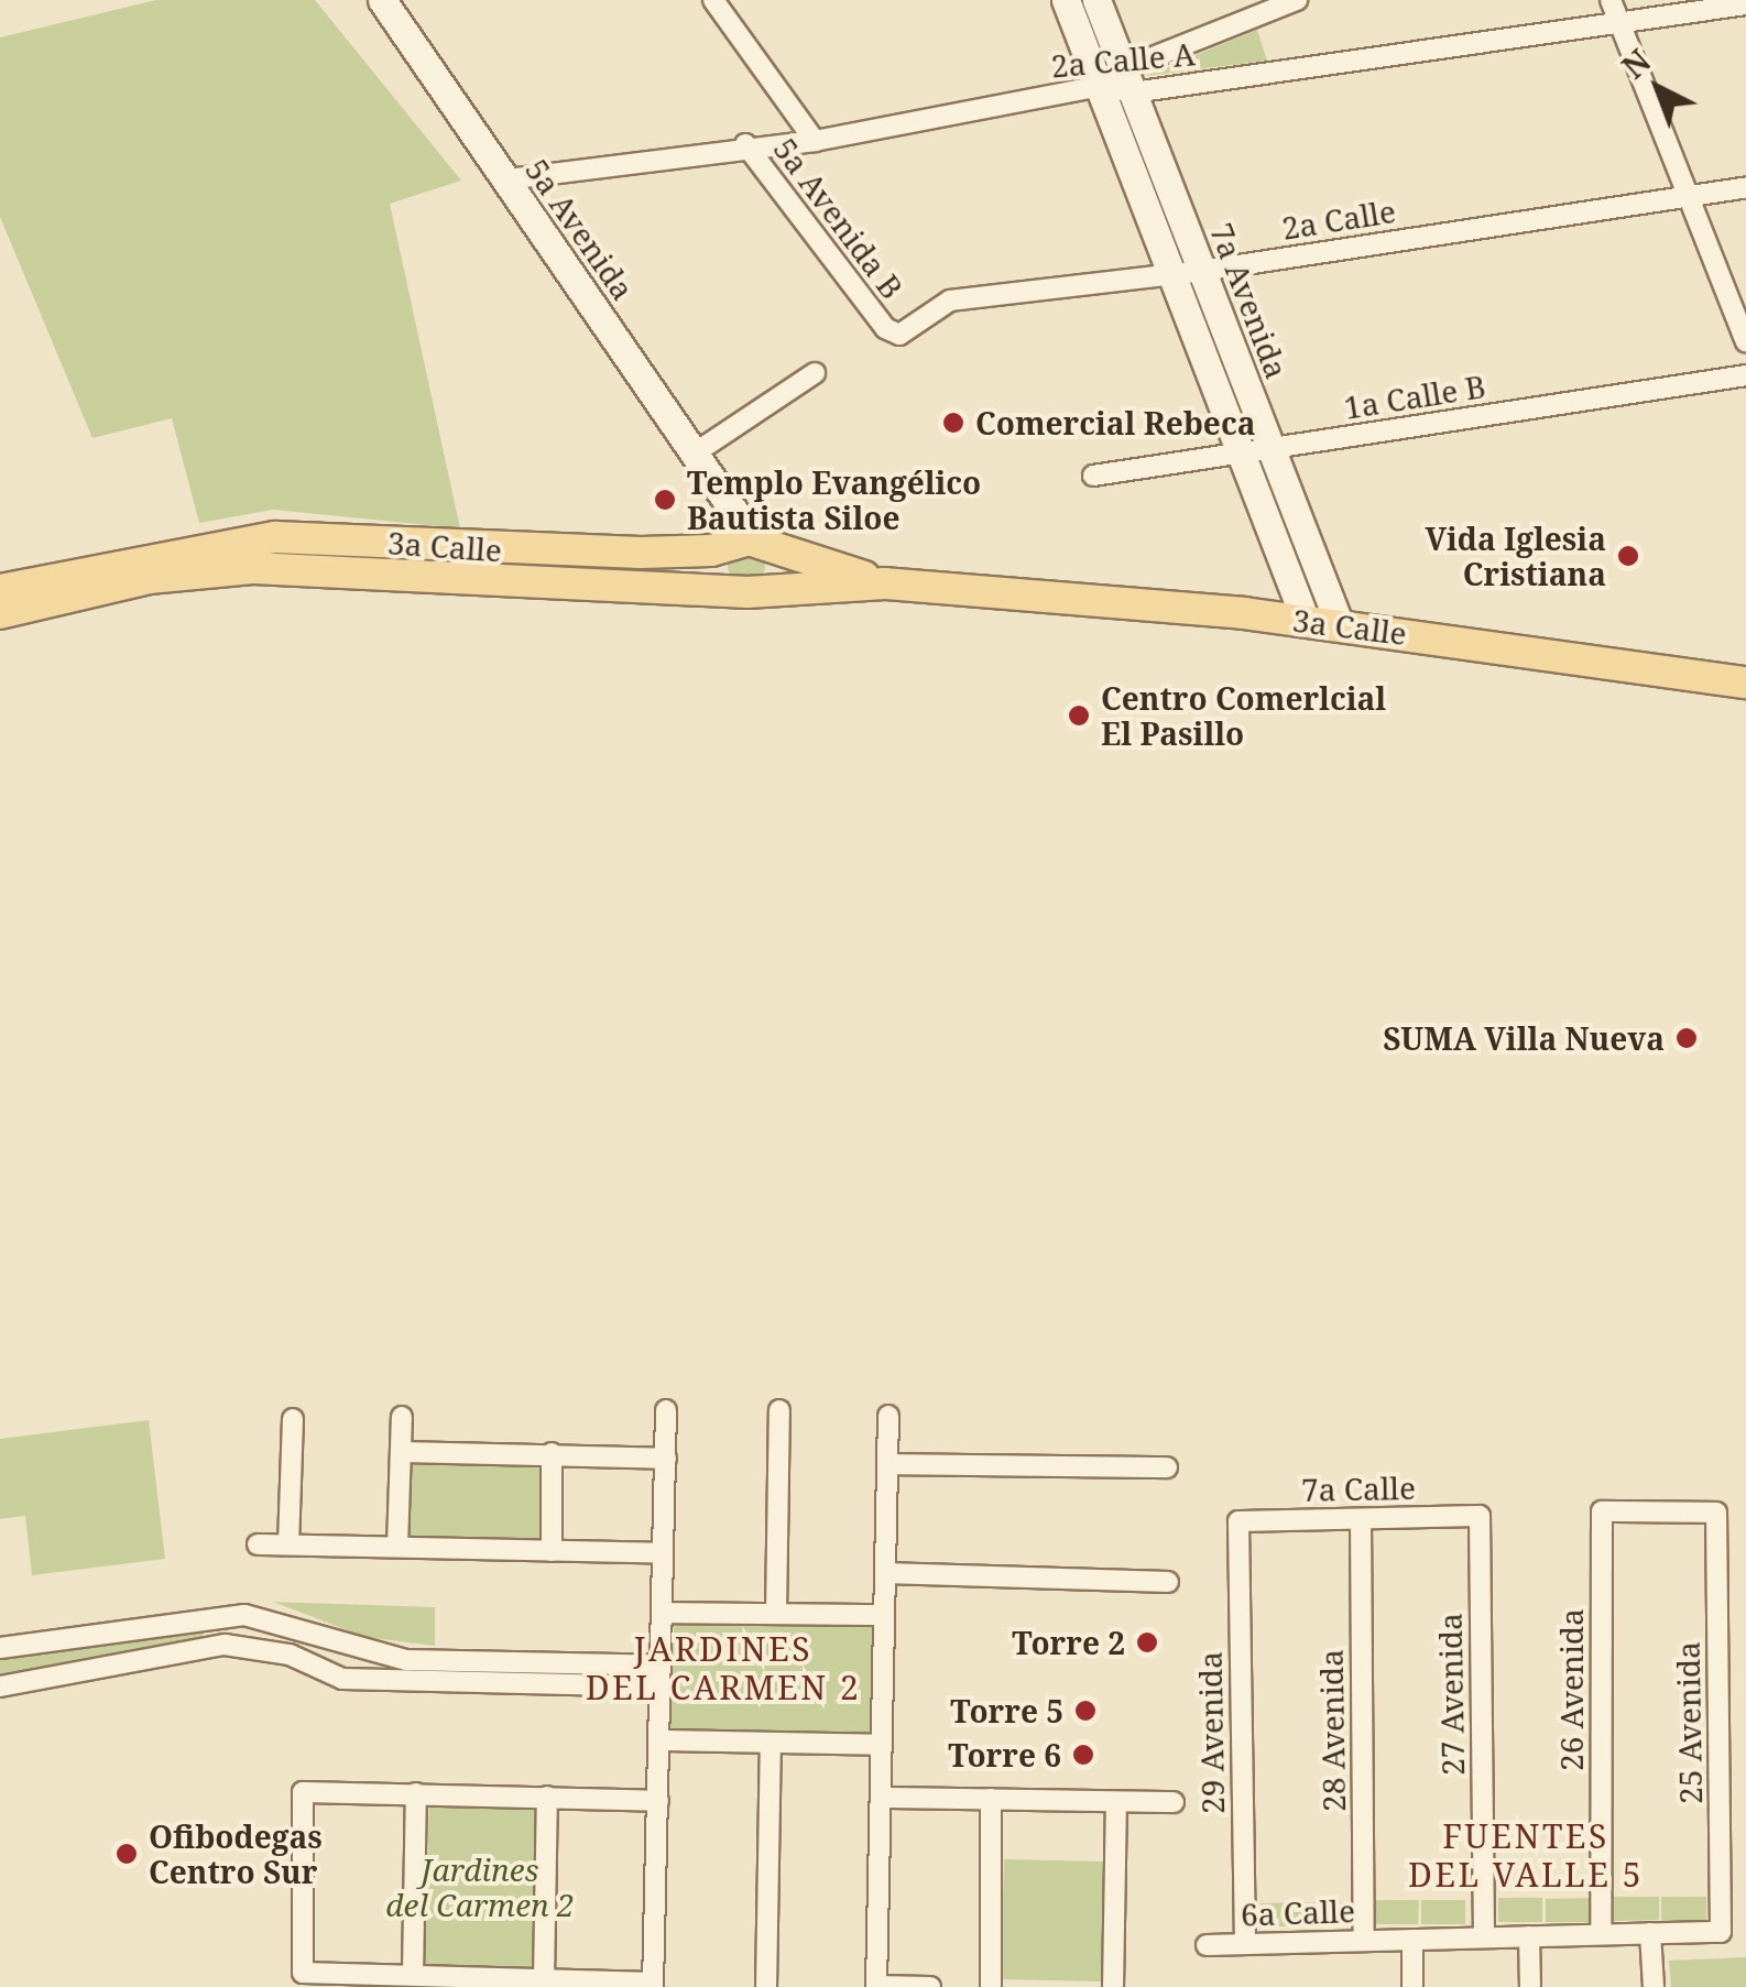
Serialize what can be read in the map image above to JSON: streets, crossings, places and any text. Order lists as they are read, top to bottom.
{
  "streets": {
    "main road": ["3a Calle"],
    "street": [
      "2a Calle A",
      "5a Avenida B",
      "2a Calle",
      "5a Avenida",
      "7a Avenida",
      "1a Calle B",
      "7a Calle",
      "26 Avenida",
      "27 Avenida",
      "25 Avenida",
      "28 Avenida",
      "29 Avenida",
      "6a Calle"
    ]
  },
  "crossings": [
    ["2a Calle A", "5a Avenida B"],
    ["2a Calle A", "5a Avenida"],
    ["2a Calle A", "7a Avenida"],
    ["5a Avenida B", "2a Calle"],
    ["2a Calle", "7a Avenida"],
    ["5a Avenida", "3a Calle"],
    ["7a Avenida", "1a Calle B"],
    ["7a Avenida", "3a Calle"],
    ["7a Calle", "27 Avenida"],
    ["7a Calle", "28 Avenida"],
    ["7a Calle", "29 Avenida"],
    ["26 Avenida", "25 Avenida"],
    ["26 Avenida", "6a Calle"],
    ["27 Avenida", "6a Calle"],
    ["25 Avenida", "6a Calle"],
    ["28 Avenida", "6a Calle"],
    ["29 Avenida", "6a Calle"]
  ],
  "districts": ["JARDINES DEL CARMEN 2", "FUENTES DEL VALLE 5"],
  "parks": ["Jardines del Carmen 2"],
  "places": [
    "Comercial Rebeca",
    "Templo Evangélico Bautista Siloe",
    "Vida Iglesia Cristiana",
    "Centro Comerlcial El Pasillo",
    "SUMA Villa Nueva",
    "Torre 2",
    "Torre 5",
    "Torre 6",
    "Ofibodegas Centro Sur"
  ],
  "north": "top left"
}
